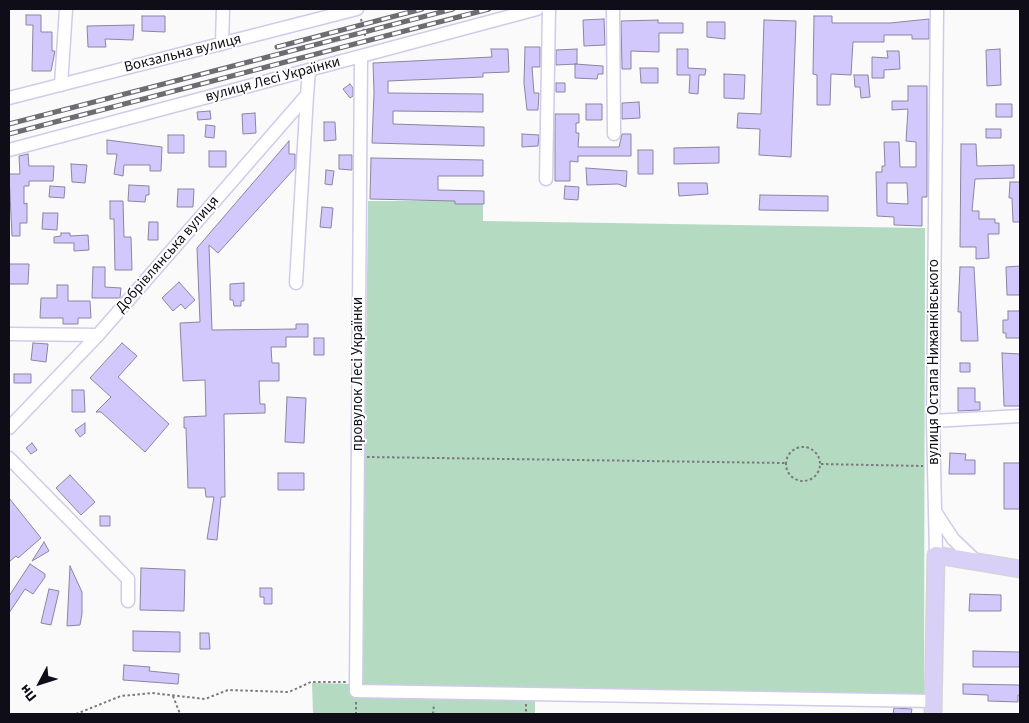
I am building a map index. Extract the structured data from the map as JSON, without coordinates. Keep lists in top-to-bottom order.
{
  "streets": {
    "main road": ["вулиця Остапа Нижанківського"],
    "street": [
      "Вокзальна вулиця",
      "вулиця Лесі Українки",
      "Добрівлянська вулиця",
      "провулок Лесі Українки"
    ]
  },
  "crossings": [
    ["вулиця Лесі Українки", "провулок Лесі Українки"]
  ],
  "north": "bottom left"
}
